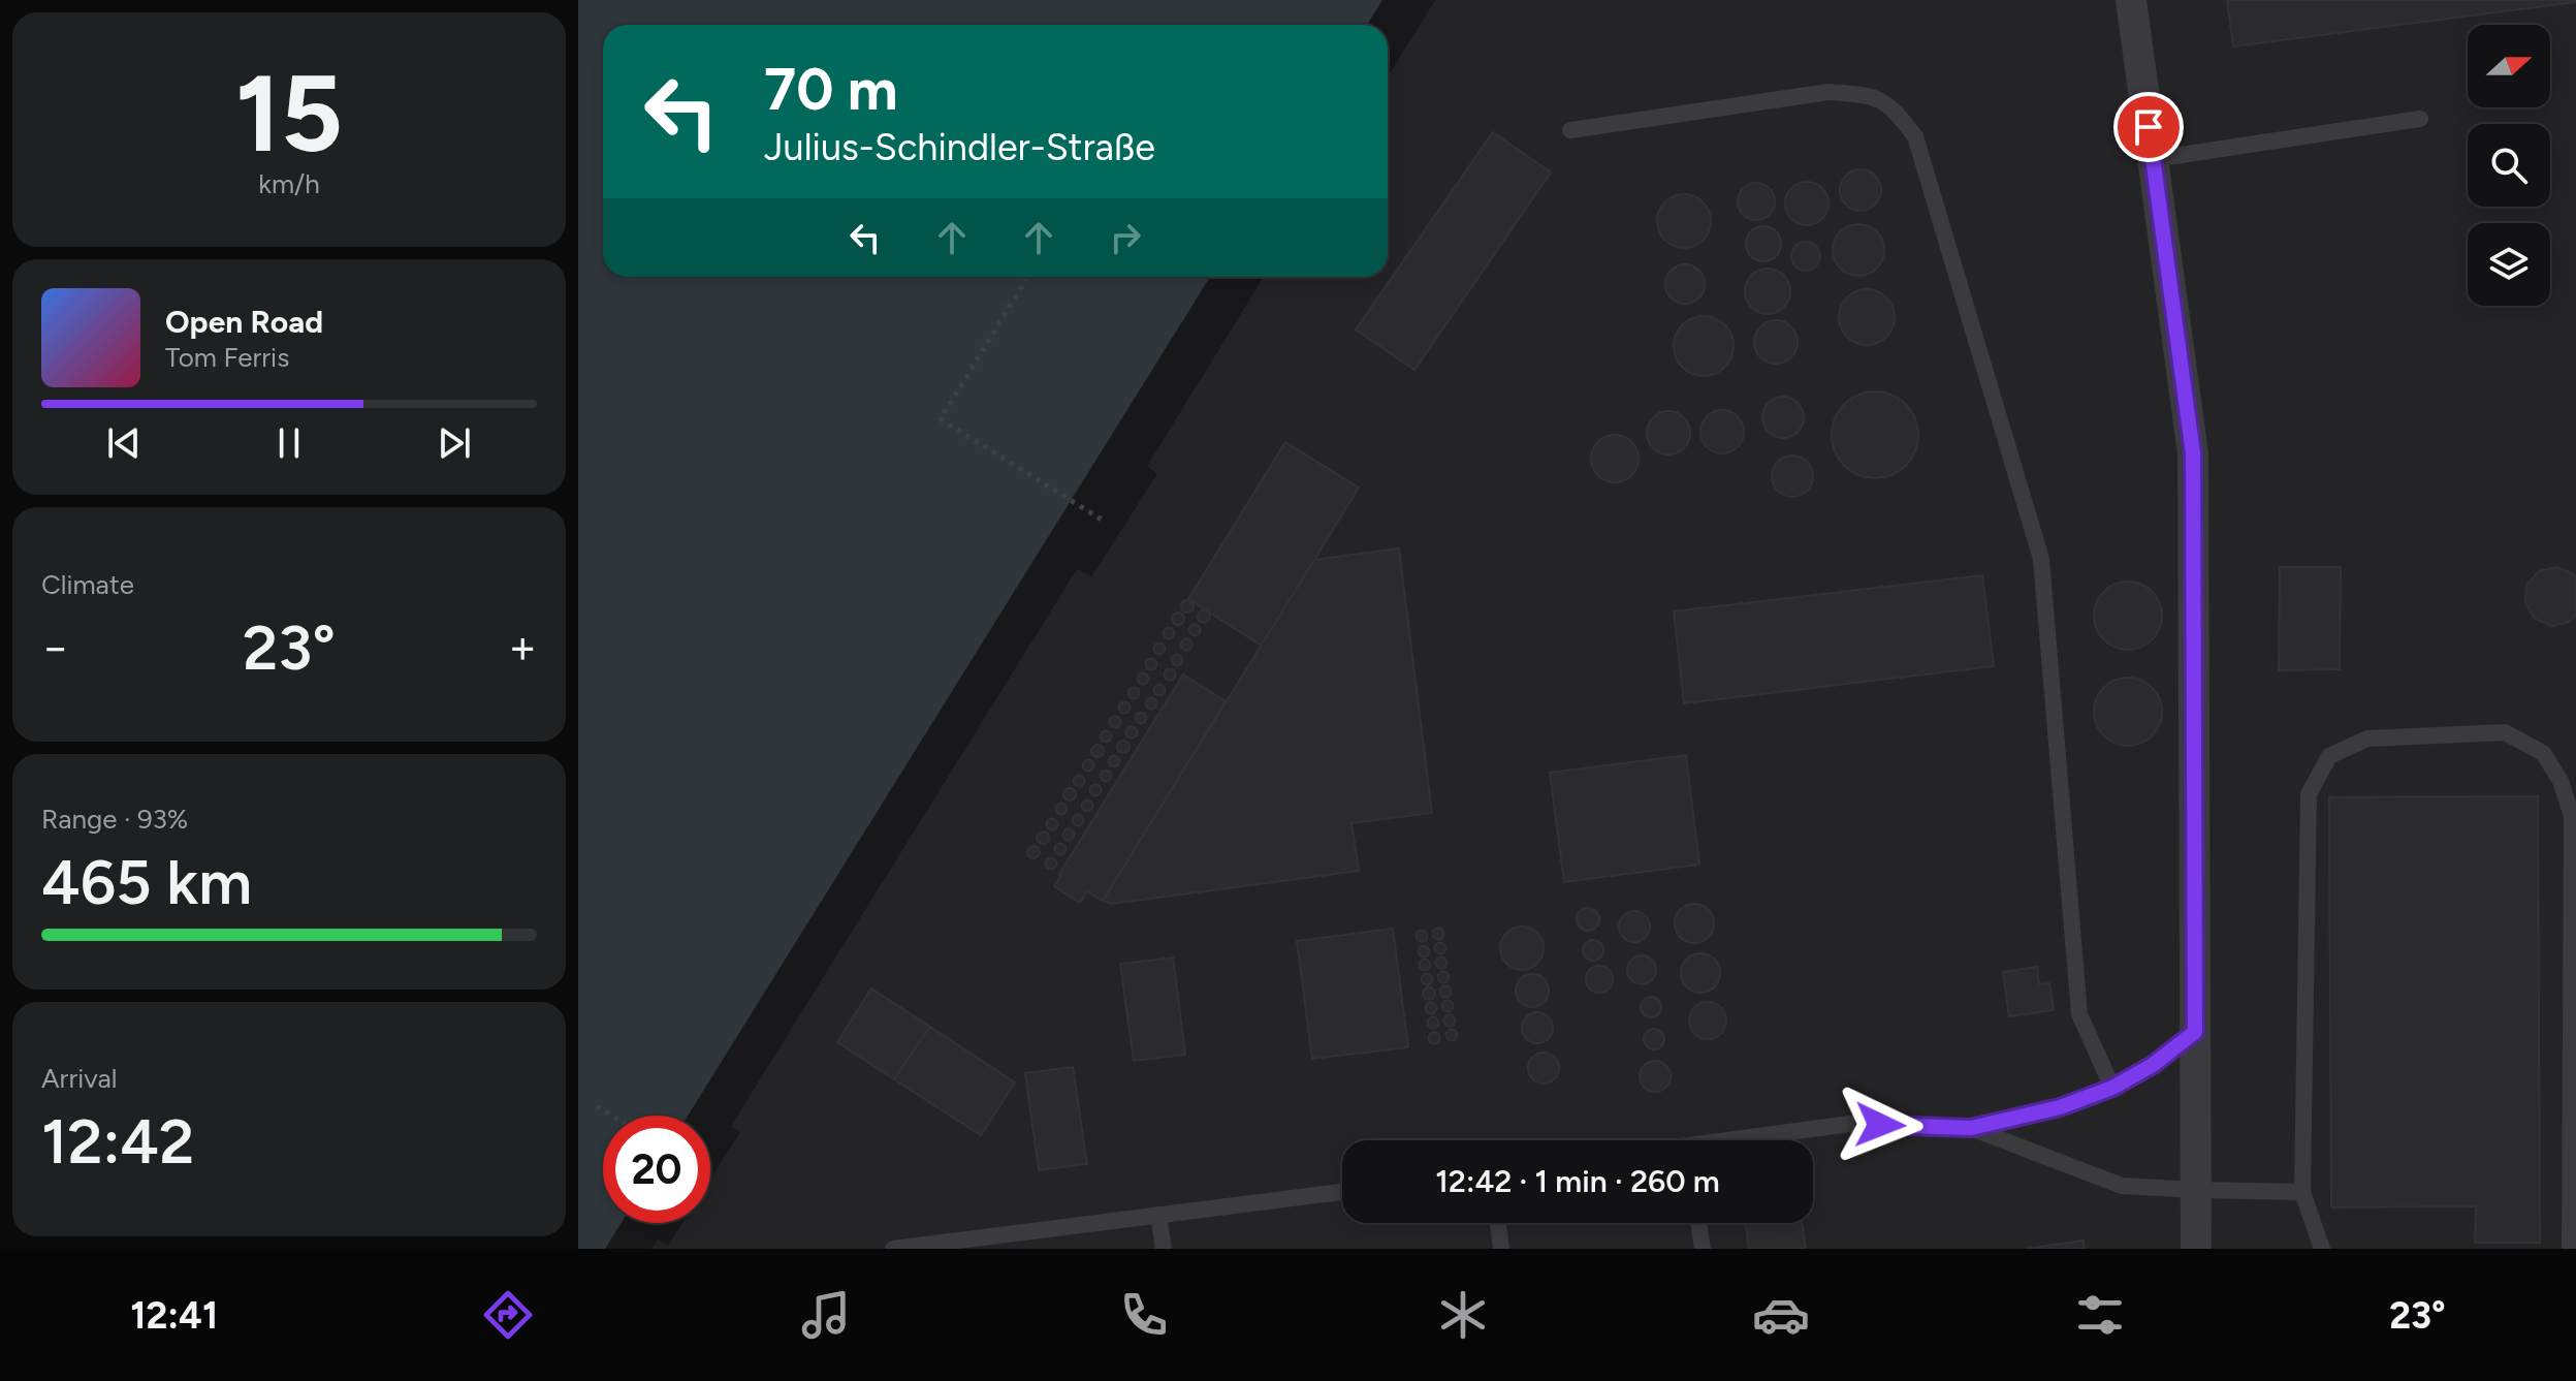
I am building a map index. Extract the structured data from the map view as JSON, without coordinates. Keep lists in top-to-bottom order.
{
  "north": "right",
  "page": {
    "tile": [
      ["15", "km/h"],
      "Climate",
      ["Range · 93%", "465 km"],
      ["Arrival", "12:42"]
    ],
    "turn": ["70 m", "Julius-Schindler-Straße"],
    "song": ["Open Road", "Tom Ferris"],
    "heat": ["−", "23°", "+"],
    "limit": "20",
    "trip": "12:42 · 1 min · 260 m",
    "tabs": ["12:41", "23°"]
  }
}
